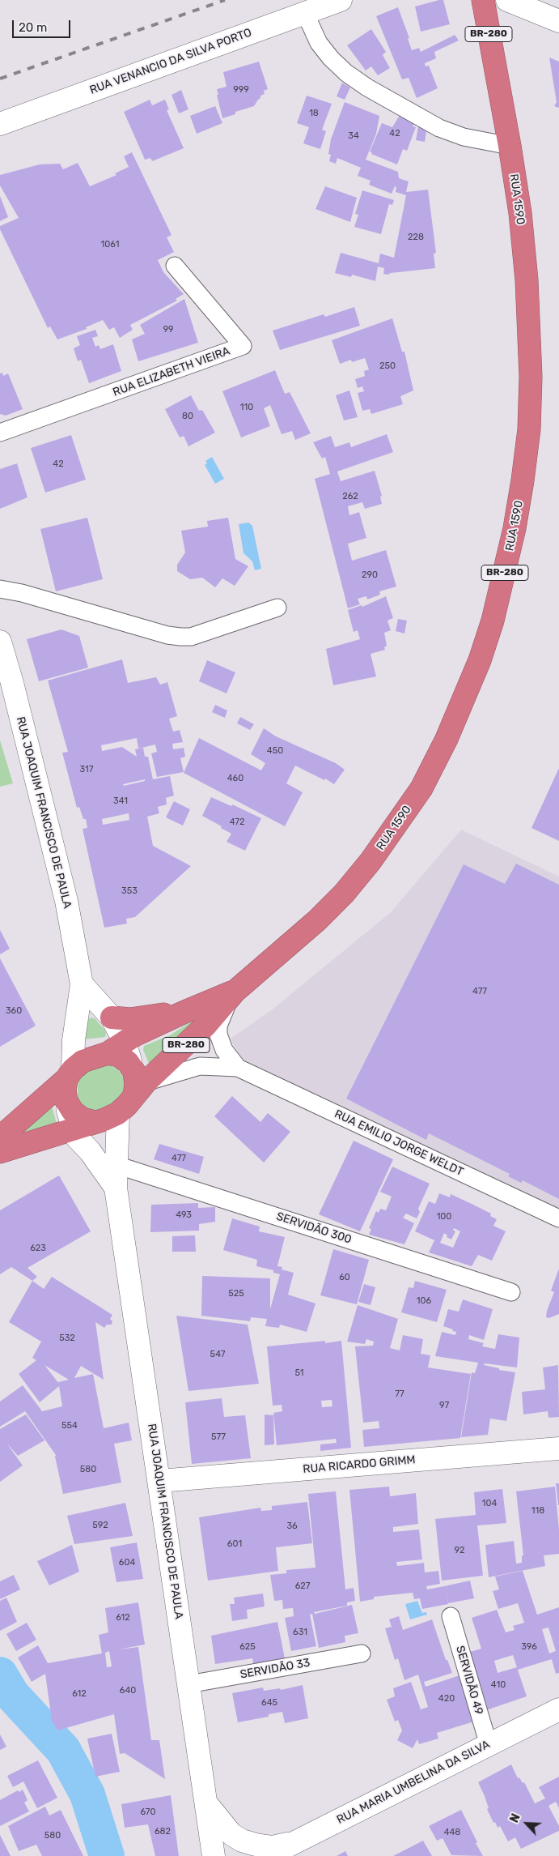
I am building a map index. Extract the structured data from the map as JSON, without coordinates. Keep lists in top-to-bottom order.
{
  "streets": {
    "highway": ["BR-280", "RUA 1590"],
    "main road": [
      "RUA VENANCIO DA SILVA PORTO",
      "RUA JOAQUIM FRANCISCO DE PAULA",
      "RUA RICARDO GRIMM",
      "RUA MARIA UMBELINA DA SILVA"
    ],
    "street": [
      "RUA ELIZABETH VIEIRA",
      "RUA EMILIO JORGE WELDT",
      "SERVIDÃO 300",
      "SERVIDÃO 33",
      "SERVIDÃO 49"
    ]
  },
  "crossings": [
    ["BR-280", "RUA 1590"],
    ["BR-280", "RUA JOAQUIM FRANCISCO DE PAULA"],
    ["BR-280", "RUA EMILIO JORGE WELDT"],
    ["RUA 1590", "RUA EMILIO JORGE WELDT"],
    ["RUA JOAQUIM FRANCISCO DE PAULA", "RUA EMILIO JORGE WELDT"],
    ["RUA JOAQUIM FRANCISCO DE PAULA", "SERVIDÃO 300"],
    ["RUA JOAQUIM FRANCISCO DE PAULA", "RUA RICARDO GRIMM"],
    ["RUA JOAQUIM FRANCISCO DE PAULA", "SERVIDÃO 33"],
    ["SERVIDÃO 49", "RUA MARIA UMBELINA DA SILVA"]
  ],
  "house_numbers": [
    "999",
    "18",
    "42",
    "34",
    "228",
    "1061",
    "99",
    "250",
    "110",
    "80",
    "42",
    "262",
    "290",
    "450",
    "317",
    "460",
    "341",
    "472",
    "353",
    "477",
    "360",
    "477",
    "493",
    "100",
    "623",
    "60",
    "525",
    "106",
    "532",
    "547",
    "51",
    "77",
    "97",
    "554",
    "577",
    "580",
    "104",
    "118",
    "592",
    "36",
    "601",
    "92",
    "604",
    "627",
    "612",
    "631",
    "625",
    "396",
    "410",
    "640",
    "612",
    "420",
    "645",
    "670",
    "682",
    "448",
    "580"
  ],
  "scale_bar": "20 m",
  "north": "top left"
}
